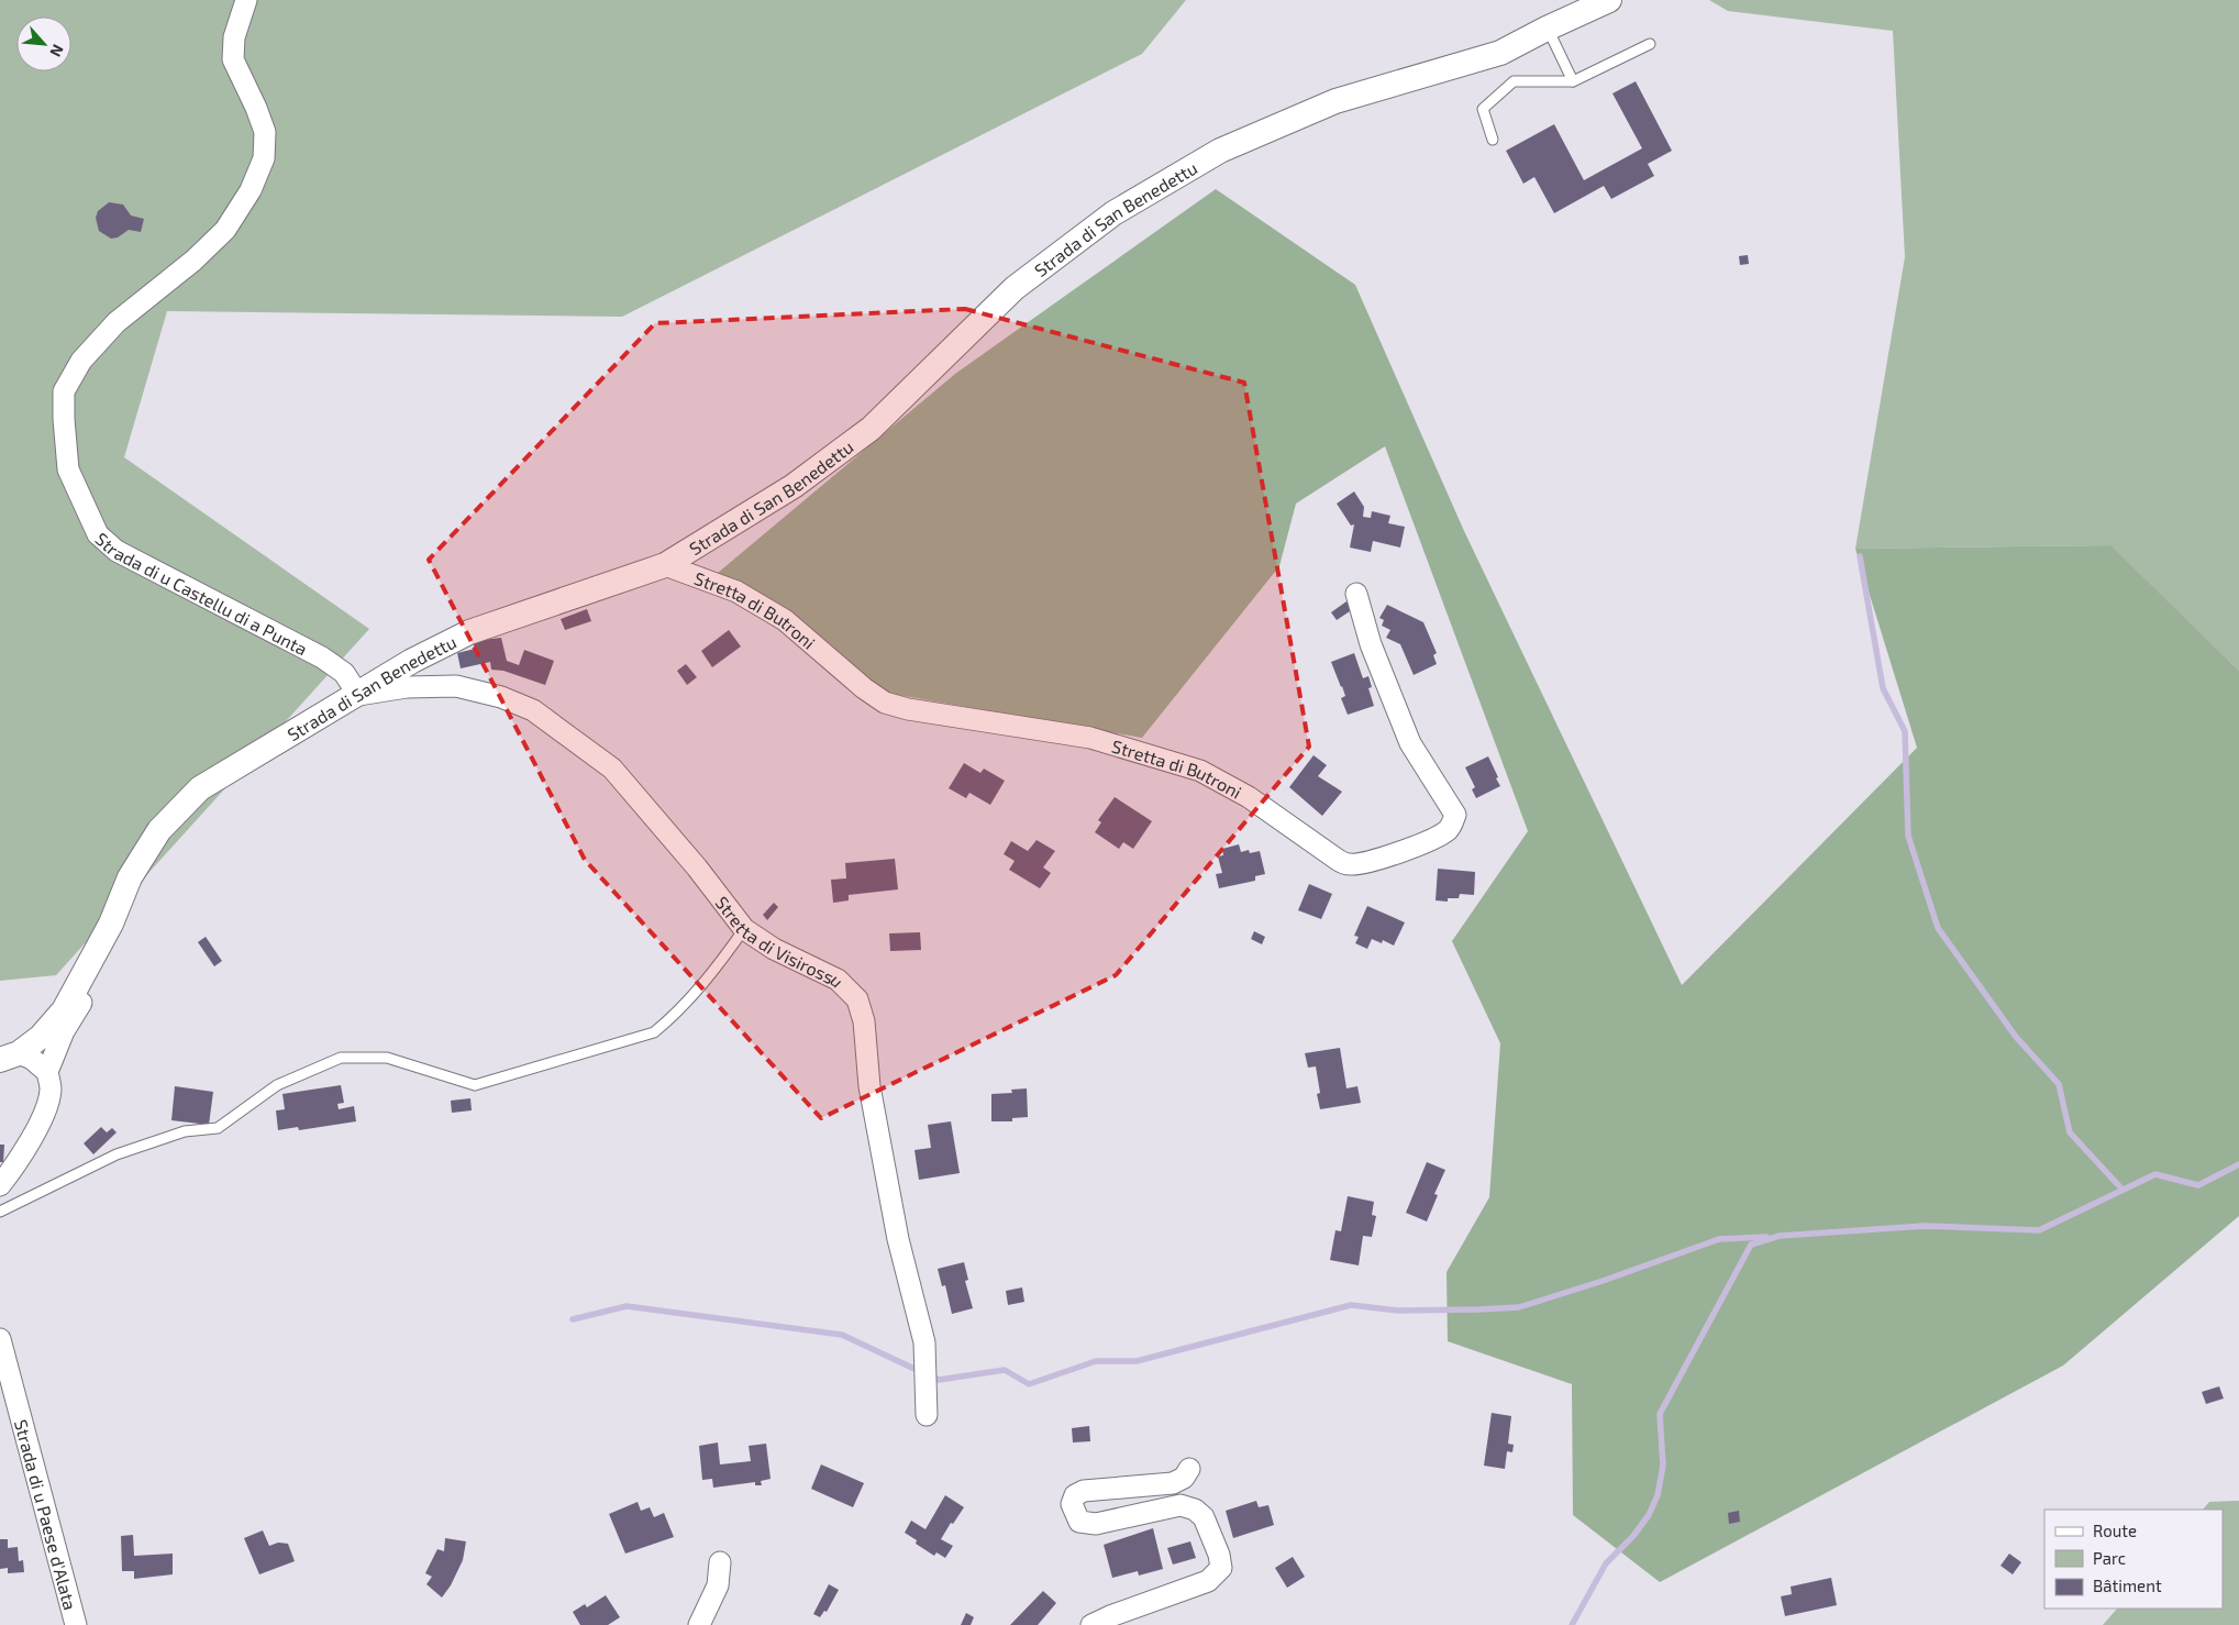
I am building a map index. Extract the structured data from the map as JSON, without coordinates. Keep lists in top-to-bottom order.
{
  "streets": {
    "street": [
      "Strada di San Benedettu",
      "Strada di u Castellu di a Punta",
      "Stretta di Butroni",
      "Stretta di Visirossu",
      "Strada di u Paese d'Alata"
    ]
  },
  "crossings": [
    ["Strada di San Benedettu", "Strada di u Castellu di a Punta"],
    ["Strada di San Benedettu", "Stretta di Butroni"],
    ["Strada di San Benedettu", "Stretta di Visirossu"],
    ["Strada di u Castellu di a Punta", "Stretta di Visirossu"]
  ],
  "legend": ["Route", "Parc", "Bâtiment"],
  "north": "bottom right"
}
